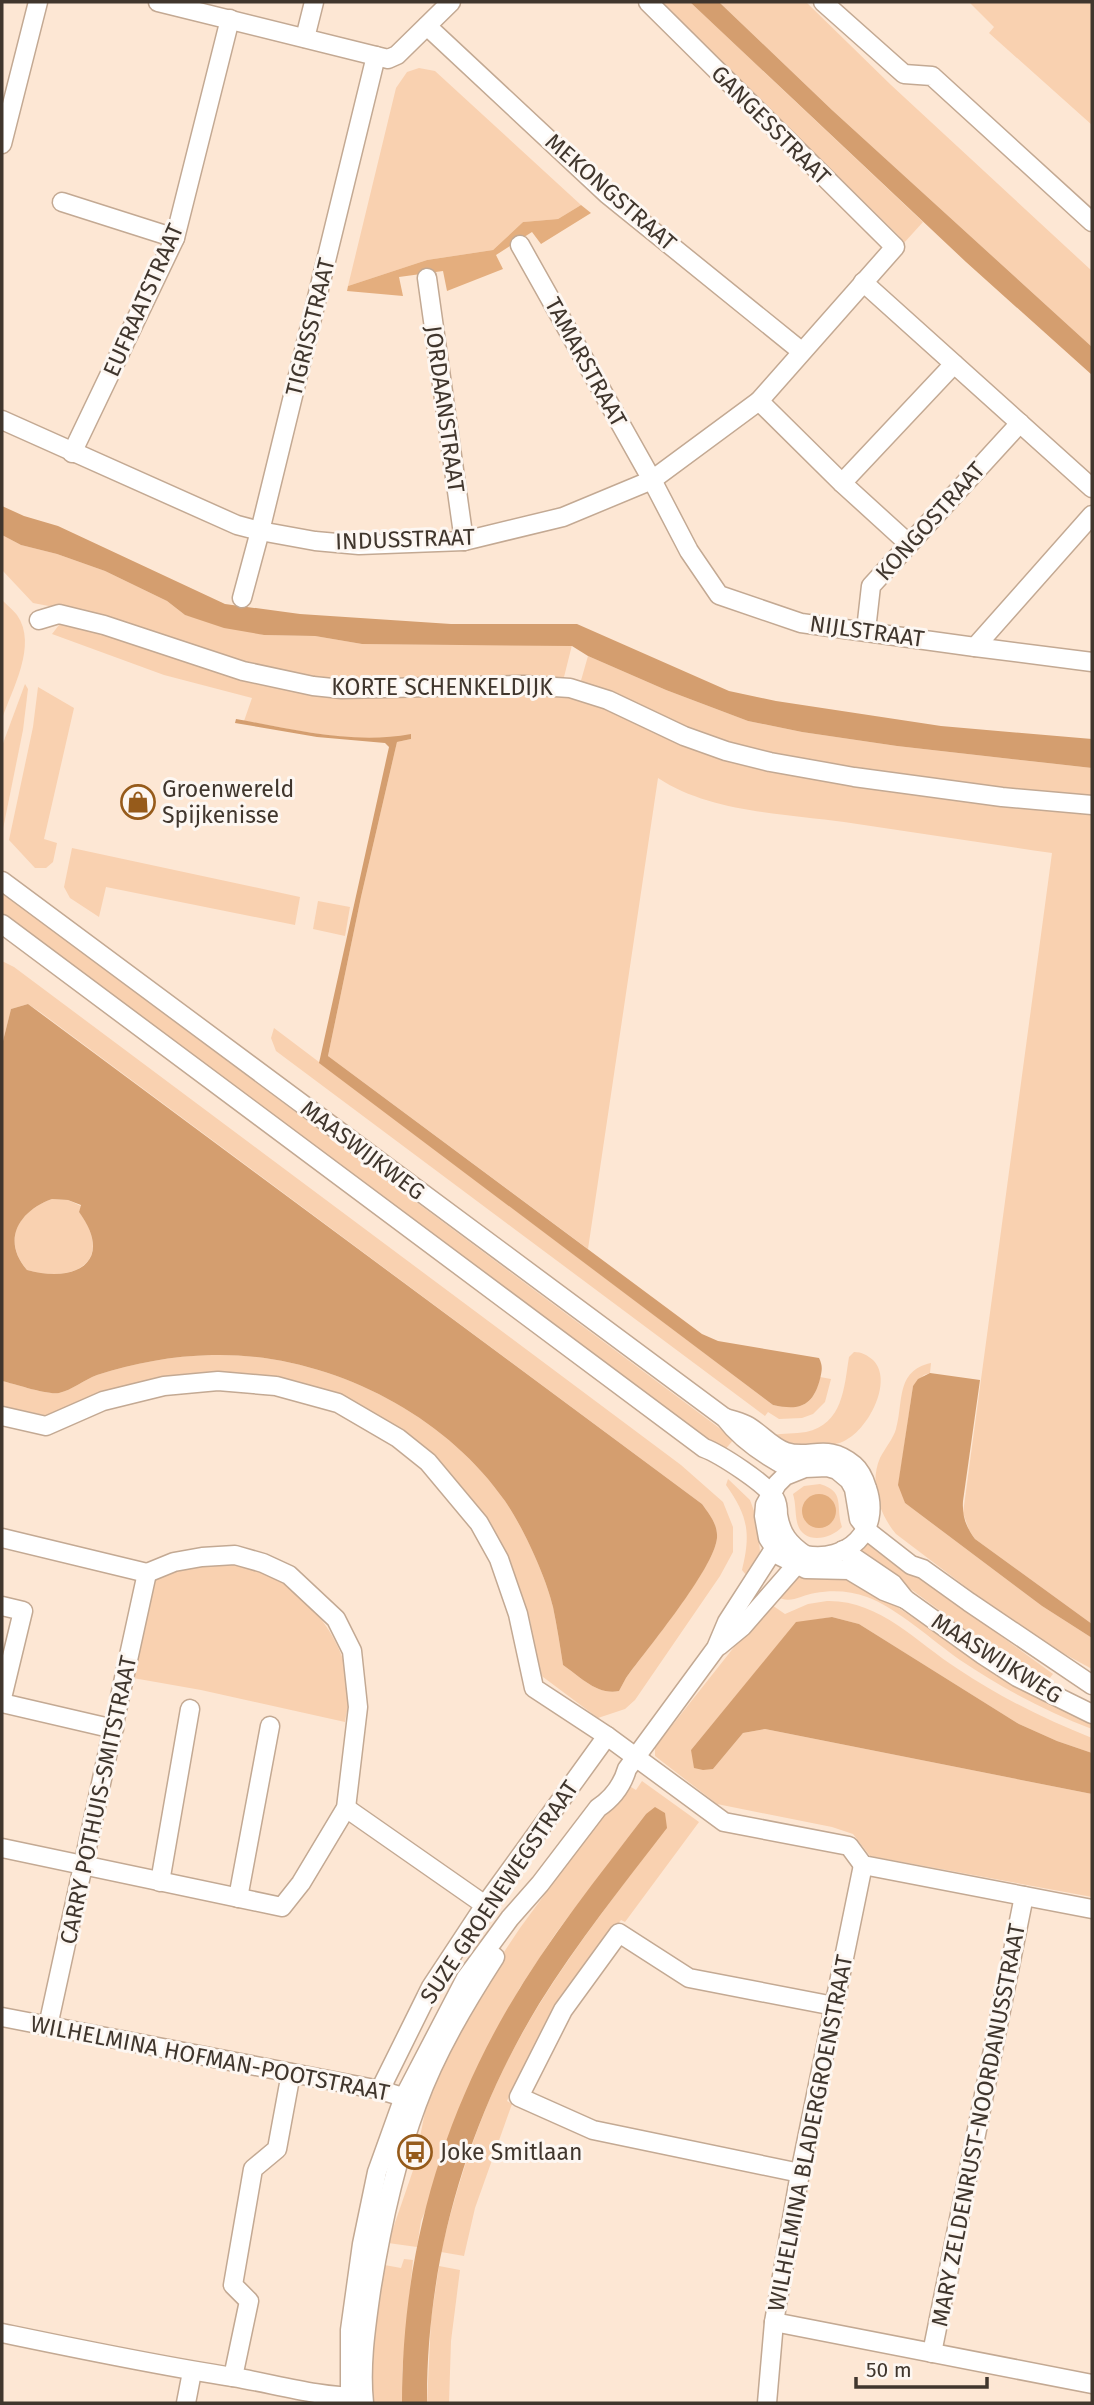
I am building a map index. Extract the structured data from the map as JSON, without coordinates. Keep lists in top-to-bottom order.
{
  "streets": {
    "street": [
      "GANGESSTRAAT",
      "MEKONGSTRAAT",
      "EUFRAATSTRAAT",
      "TIGRISSTRAAT",
      "TAMARSTRAAT",
      "JORDAANSTRAAT",
      "KONGOSTRAAT",
      "INDUSSTRAAT",
      "NIJLSTRAAT",
      "KORTE SCHENKELDIJK",
      "MAASWIJKWEG",
      "CARRY POTHUIS-SMITSTRAAT",
      "SUZE GROENEWEGSTRAAT",
      "WILHELMINA HOFMAN-POOTSTRAAT",
      "MARY ZELDENRUST-NOORDANUSSTRAAT",
      "WILHELMINA BLADERGROENSTRAAT"
    ]
  },
  "crossings": [
    ["GANGESSTRAAT", "INDUSSTRAAT"],
    ["MEKONGSTRAAT", "INDUSSTRAAT"],
    ["EUFRAATSTRAAT", "INDUSSTRAAT"],
    ["TIGRISSTRAAT", "INDUSSTRAAT"],
    ["TAMARSTRAAT", "INDUSSTRAAT"],
    ["TAMARSTRAAT", "NIJLSTRAAT"],
    ["JORDAANSTRAAT", "INDUSSTRAAT"],
    ["KONGOSTRAAT", "NIJLSTRAAT"],
    ["INDUSSTRAAT", "NIJLSTRAAT"],
    ["CARRY POTHUIS-SMITSTRAAT", "WILHELMINA HOFMAN-POOTSTRAAT"],
    ["SUZE GROENEWEGSTRAAT", "WILHELMINA HOFMAN-POOTSTRAAT"]
  ],
  "places": {
    "shop": ["Groenwereld Spijkenisse"],
    "bus stop": ["Joke Smitlaan"]
  },
  "scale_bar": "50 m"
}
